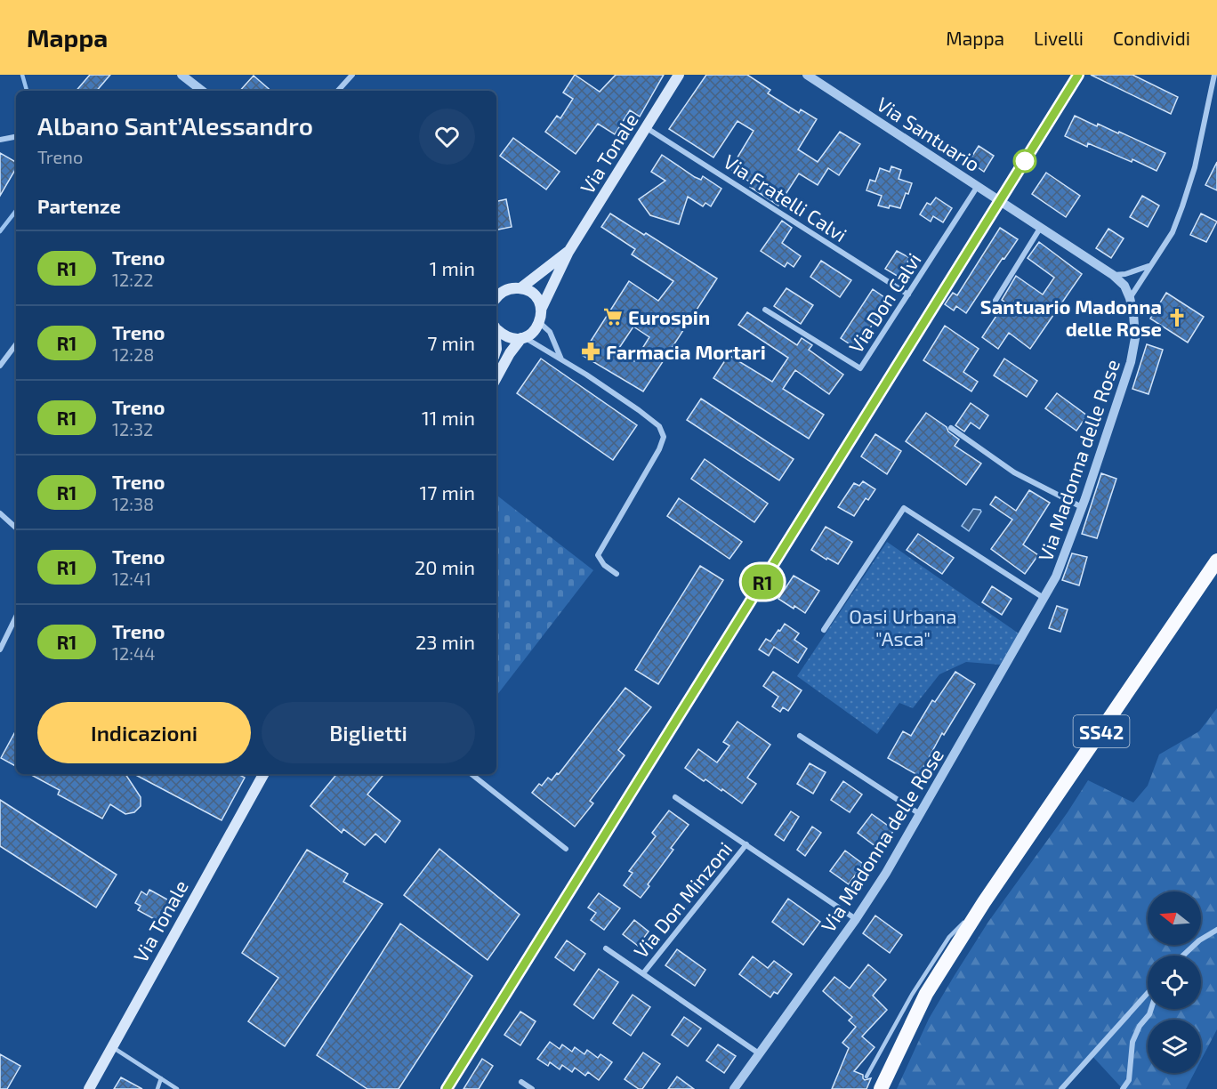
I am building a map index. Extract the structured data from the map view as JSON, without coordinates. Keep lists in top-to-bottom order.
{
  "streets": {
    "highway": ["SS42"],
    "main road": ["Via Tonale"],
    "street": [
      "Via Santuario",
      "Via Fratelli Calvi",
      "Via Don Calvi",
      "Via Madonna delle Rose",
      "Via Don Minzoni"
    ]
  },
  "crossings": [
    ["Via Santuario", "Via Don Calvi"],
    ["Via Santuario", "Via Madonna delle Rose"],
    ["Via Tonale", "Via Fratelli Calvi"],
    ["Via Fratelli Calvi", "Via Don Calvi"],
    ["Via Madonna delle Rose", "Via Don Minzoni"]
  ],
  "parks": ["Oasi Urbana \"Asca\""],
  "places": {
    "supermarket": ["Eurospin"],
    "church": ["Santuario Madonna delle Rose"],
    "pharmacy": ["Farmacia Mortari"]
  },
  "north": "left",
  "page": {
    "header": "Mappa",
    "nav": ["Mappa", "Livelli", "Condividi"],
    "on_map": "R1",
    "heading": [
      ["Albano Sant’Alessandro", "Treno"],
      "Partenze"
    ],
    "list": [
      {
        "mark": "R1",
        "name": "Treno",
        "note": "12:22",
        "value": "1 min"
      },
      {
        "mark": "R1",
        "name": "Treno",
        "note": "12:28",
        "value": "7 min"
      },
      {
        "mark": "R1",
        "name": "Treno",
        "note": "12:32",
        "value": "11 min"
      },
      {
        "mark": "R1",
        "name": "Treno",
        "note": "12:38",
        "value": "17 min"
      },
      {
        "mark": "R1",
        "name": "Treno",
        "note": "12:41",
        "value": "20 min"
      },
      {
        "mark": "R1",
        "name": "Treno",
        "note": "12:44",
        "value": "23 min"
      }
    ],
    "buttons": ["Indicazioni", "Biglietti"]
  }
}
